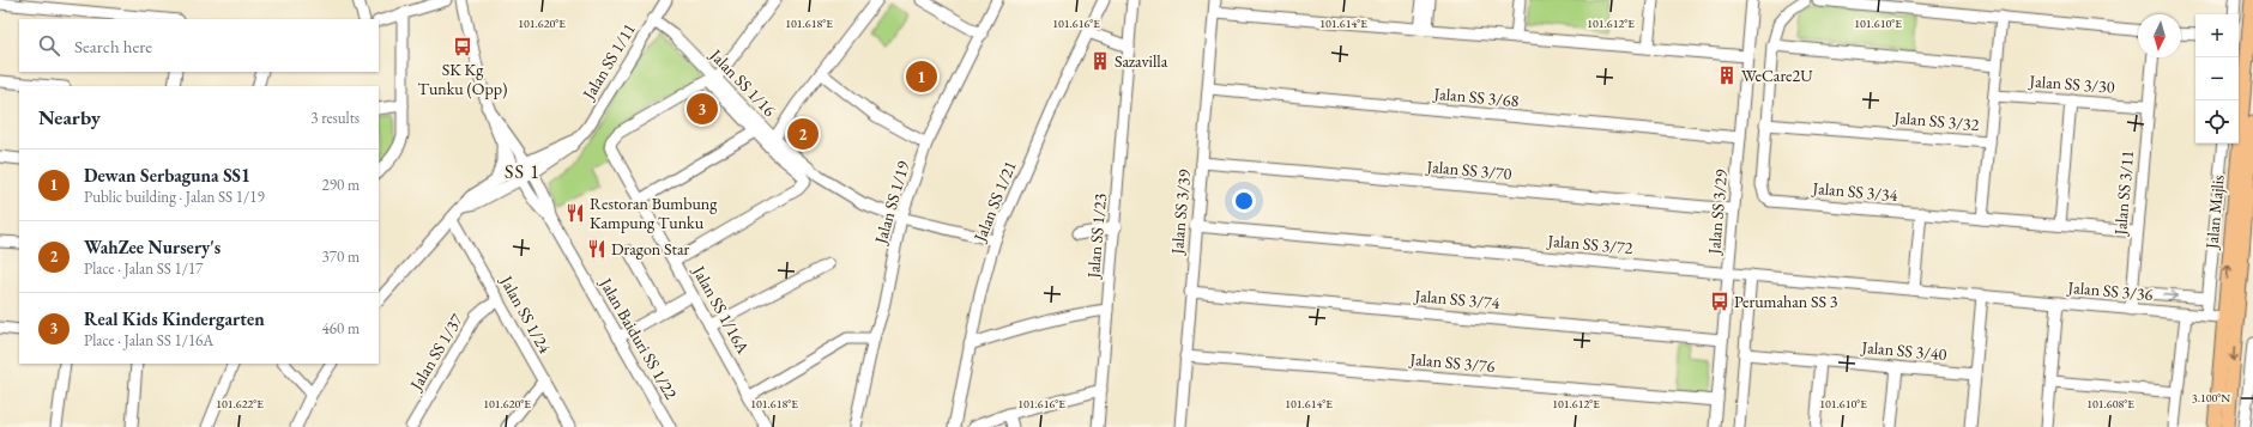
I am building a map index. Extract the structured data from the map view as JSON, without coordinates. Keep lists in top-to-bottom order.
{
  "streets": {
    "main road": ["Jalan Majlis"],
    "street": [
      "Jalan SS 1/11",
      "Jalan SS 1/16",
      "Jalan SS 3/30",
      "Jalan SS 3/68",
      "Jalan SS 3/32",
      "Jalan SS 3/70",
      "Jalan SS 3/34",
      "Jalan SS 3/11",
      "Jalan SS 1/21",
      "Jalan SS 1/19",
      "Jalan SS 3/39",
      "Jalan SS 3/29",
      "Jalan SS 1/23",
      "Jalan SS 3/72",
      "Jalan SS 3/36",
      "Jalan SS 3/74",
      "Jalan SS 1/16A",
      "Jalan SS 1/24",
      "Jalan Baiduri SS 1/22",
      "Jalan SS 3/40",
      "Jalan SS 1/37",
      "Jalan SS 3/76"
    ]
  },
  "crossings": [
    ["Jalan SS 1/11", "Jalan SS 1/16"],
    ["Jalan SS 1/16", "Jalan SS 1/21"],
    ["Jalan SS 1/16", "Jalan SS 1/19"],
    ["Jalan SS 1/16", "Jalan SS 1/16A"],
    ["Jalan SS 3/30", "Jalan SS 3/11"],
    ["Jalan SS 3/68", "Jalan SS 3/39"],
    ["Jalan SS 3/68", "Jalan SS 3/29"],
    ["Jalan SS 3/32", "Jalan SS 3/34"],
    ["Jalan SS 3/70", "Jalan SS 3/39"],
    ["Jalan SS 3/70", "Jalan SS 3/29"],
    ["Jalan SS 3/34", "Jalan SS 3/11"],
    ["Jalan SS 3/11", "Jalan SS 3/36"],
    ["Jalan SS 3/39", "Jalan SS 3/72"],
    ["Jalan SS 3/39", "Jalan SS 3/74"],
    ["Jalan SS 3/39", "Jalan SS 3/76"],
    ["Jalan SS 3/29", "Jalan SS 3/72"],
    ["Jalan SS 3/29", "Jalan SS 3/74"],
    ["Jalan SS 3/29", "Jalan SS 3/76"],
    ["Jalan Majlis", "Jalan SS 3/36"],
    ["Jalan SS 3/72", "Jalan SS 3/36"],
    ["Jalan SS 1/24", "Jalan SS 1/37"]
  ],
  "districts": ["SS 1"],
  "places": {
    "bus stop": ["SK Kg Tunku (Opp)", "Perumahan SS 3"],
    "building": ["Sazavilla", "WeCare2U"],
    "restaurant": ["Restoran Bumbung Kampung Tunku", "Dragon Star"]
  },
  "north": "bottom",
  "page": {
    "map_buttons": ["+", "−"],
    "search": "Search here",
    "pins": ["1", "3", "2"],
    "heading": ["Nearby", "3 results"],
    "list": [
      {
        "mark": "1",
        "name": "Dewan Serbaguna SS1",
        "note": "Public building · Jalan SS 1/19",
        "value": "290 m"
      },
      {
        "mark": "2",
        "name": "WahZee Nursery's",
        "note": "Place · Jalan SS 1/17",
        "value": "370 m"
      },
      {
        "mark": "3",
        "name": "Real Kids Kindergarten",
        "note": "Place · Jalan SS 1/16A",
        "value": "460 m"
      }
    ]
  },
  "coordinates": [
    "101.620°E",
    "101.618°E",
    "101.616°E",
    "101.614°E",
    "101.612°E",
    "101.610°E",
    "3.100°N",
    "101.622°E",
    "101.608°E"
  ]
}
